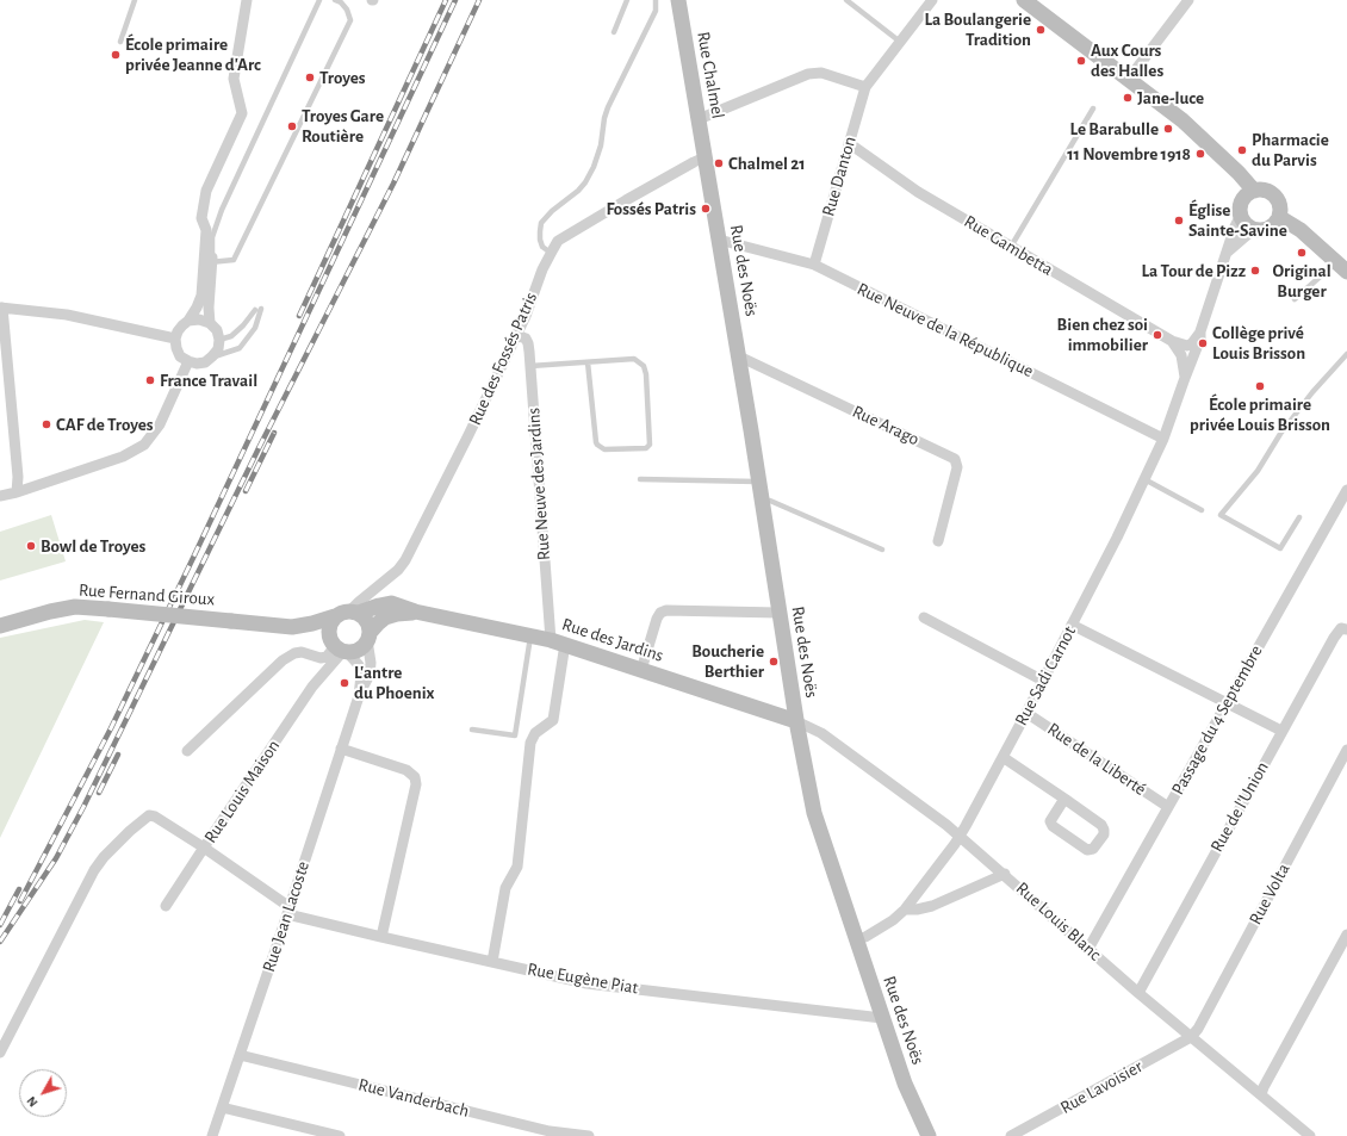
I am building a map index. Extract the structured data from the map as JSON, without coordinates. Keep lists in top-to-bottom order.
{
  "streets": {
    "street": [
      "Rue Chalmel",
      "Rue Danton",
      "Rue Gambetta",
      "Rue des Noës",
      "Rue Neuve de la République",
      "Rue des Fossés Patris",
      "Rue Arago",
      "Rue Neuve des Jardins",
      "Rue Fernand Giroux",
      "Rue des Jardins",
      "Rue Sadi Carnot",
      "Passage du 4 Septembre",
      "Rue de la Liberté",
      "Rue Louis Maison",
      "Rue de l'Union",
      "Rue Volta",
      "Rue Jean Lacoste",
      "Rue Louis Blanc",
      "Rue Eugène Piat",
      "Rue Lavoisier",
      "Rue Vanderbach"
    ]
  },
  "crossings": [
    ["Rue Chalmel", "Rue des Noës"],
    ["Rue Chalmel", "Rue des Fossés Patris"],
    ["Rue Danton", "Rue Gambetta"],
    ["Rue Danton", "Rue Neuve de la République"],
    ["Rue Gambetta", "Rue Sadi Carnot"],
    ["Rue des Noës", "Rue Neuve de la République"],
    ["Rue des Noës", "Rue des Fossés Patris"],
    ["Rue des Noës", "Rue Arago"],
    ["Rue des Noës", "Rue des Jardins"],
    ["Rue des Noës", "Rue Sadi Carnot"],
    ["Rue des Noës", "Rue Louis Blanc"],
    ["Rue des Noës", "Rue Eugène Piat"],
    ["Rue Neuve de la République", "Rue Sadi Carnot"],
    ["Rue des Fossés Patris", "Rue Neuve des Jardins"],
    ["Rue des Fossés Patris", "Rue Fernand Giroux"],
    ["Rue des Fossés Patris", "Rue des Jardins"],
    ["Rue des Fossés Patris", "Rue Louis Maison"],
    ["Rue des Fossés Patris", "Rue Jean Lacoste"],
    ["Rue Neuve des Jardins", "Rue des Jardins"],
    ["Rue Neuve des Jardins", "Rue Eugène Piat"],
    ["Rue Fernand Giroux", "Rue des Jardins"],
    ["Rue Fernand Giroux", "Rue Louis Maison"],
    ["Rue Fernand Giroux", "Rue Jean Lacoste"],
    ["Rue des Jardins", "Rue Louis Maison"],
    ["Rue des Jardins", "Rue Jean Lacoste"],
    ["Rue des Jardins", "Rue Louis Blanc"],
    ["Rue Sadi Carnot", "Rue de la Liberté"],
    ["Rue Sadi Carnot", "Rue Louis Blanc"],
    ["Passage du 4 Septembre", "Rue de la Liberté"],
    ["Passage du 4 Septembre", "Rue Louis Blanc"],
    ["Rue Louis Maison", "Rue Jean Lacoste"],
    ["Rue Louis Maison", "Rue Eugène Piat"],
    ["Rue de l'Union", "Rue Louis Blanc"],
    ["Rue Volta", "Rue Louis Blanc"],
    ["Rue Volta", "Rue Lavoisier"],
    ["Rue Jean Lacoste", "Rue Eugène Piat"],
    ["Rue Jean Lacoste", "Rue Vanderbach"],
    ["Rue Louis Blanc", "Rue Lavoisier"]
  ],
  "places": [
    "La Boulangerie Tradition",
    "École primaire privée Jeanne d'Arc",
    "Aux Cours des Halles",
    "Troyes",
    "Jane-luce",
    "Troyes Gare Routière",
    "Le Barabulle",
    "Pharmacie du Parvis",
    "11 Novembre 1918",
    "Chalmel 21",
    "Fossés Patris",
    "Église Sainte-Savine",
    "Original Burger",
    "La Tour de Pizz",
    "Bien chez soi immobilier",
    "Collège privé Louis Brisson",
    "France Travail",
    "École primaire privée Louis Brisson",
    "CAF de Troyes",
    "Bowl de Troyes",
    "Boucherie Berthier",
    "L'antre du Phoenix"
  ],
  "north": "bottom left"
}
